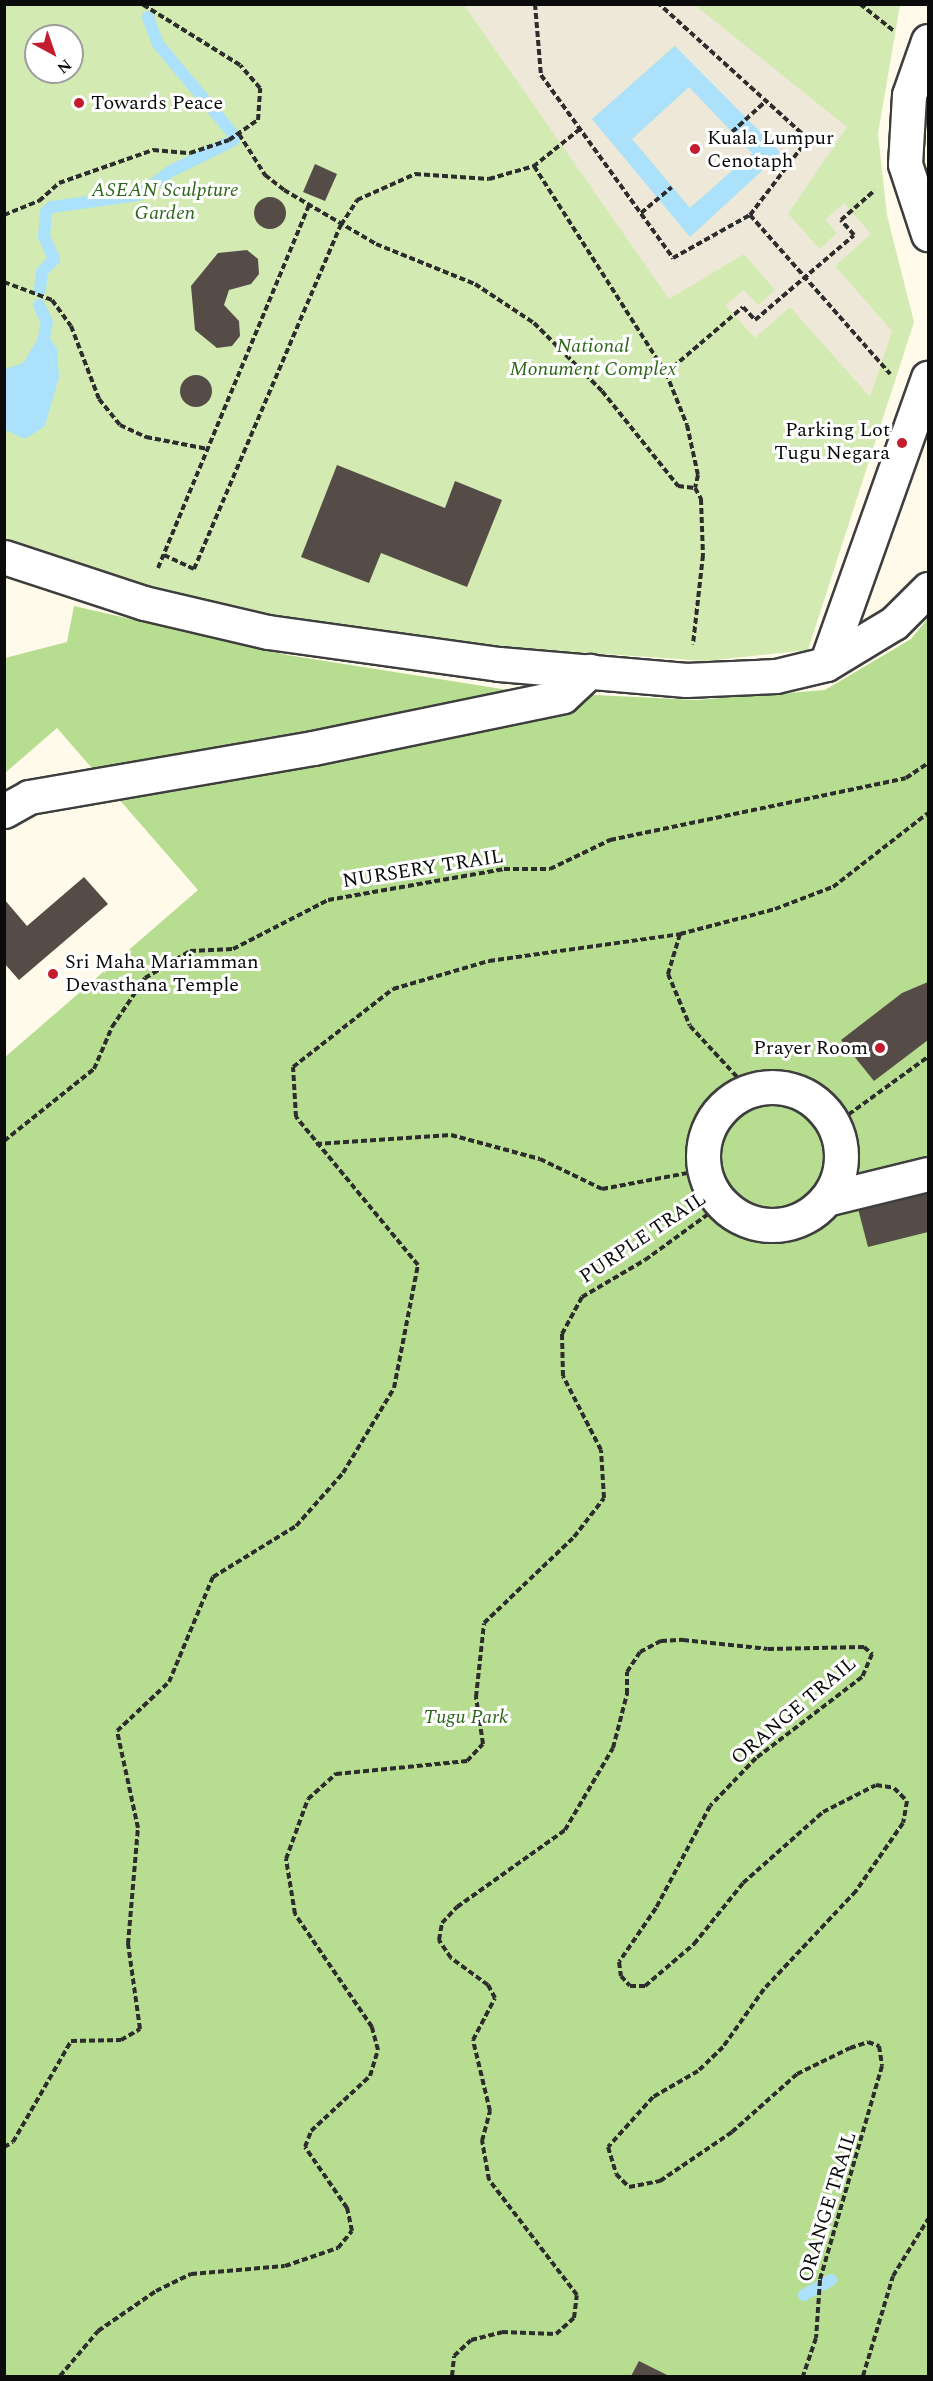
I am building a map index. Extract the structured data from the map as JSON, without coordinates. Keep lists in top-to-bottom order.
{
  "streets": {
    "path": ["NURSERY TRAIL", "PURPLE TRAIL", "ORANGE TRAIL"]
  },
  "parks": ["ASEAN Sculpture Garden", "National Monument Complex", "Tugu Park"],
  "places": [
    "Towards Peace",
    "Kuala Lumpur Cenotaph",
    "Parking Lot Tugu Negara",
    "Sri Maha Mariamman Devasthana Temple",
    "Prayer Room"
  ],
  "north": "bottom right"
}
